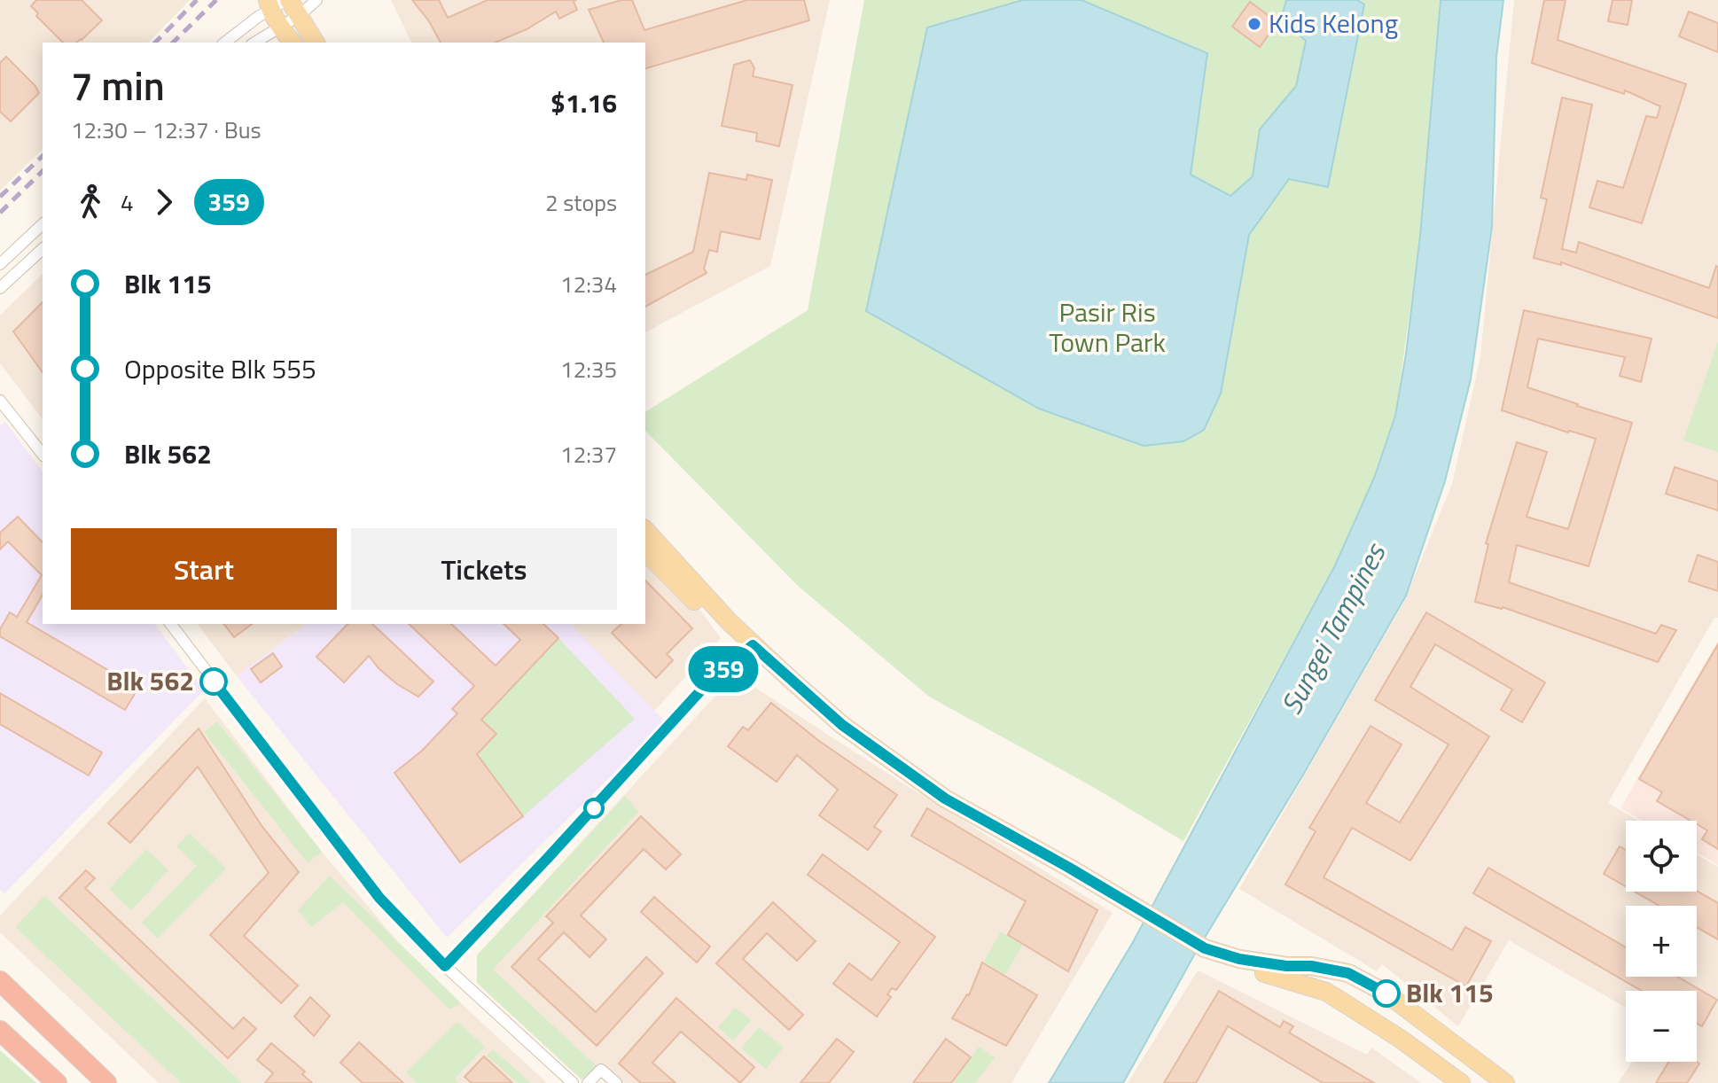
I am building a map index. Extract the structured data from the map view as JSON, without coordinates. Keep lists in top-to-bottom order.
{
  "water": ["Sungei Tampines"],
  "parks": ["Pasir Ris Town Park"],
  "places": ["Kids Kelong", "Blk 562", "Blk 115"],
  "lines": ["bus line 359"],
  "page": {
    "on_map": "359",
    "heading": ["7 min", "12:30 – 12:37 · Bus", "$1.16"],
    "legs": ["4", "359", "2 stops"],
    "list": [
      {
        "name": "Blk 115",
        "value": "12:34"
      },
      {
        "name": "Opposite Blk 555",
        "value": "12:35"
      },
      {
        "name": "Blk 562",
        "value": "12:37"
      }
    ],
    "buttons": ["Start", "Tickets"],
    "map_buttons": ["+", "−"]
  }
}
